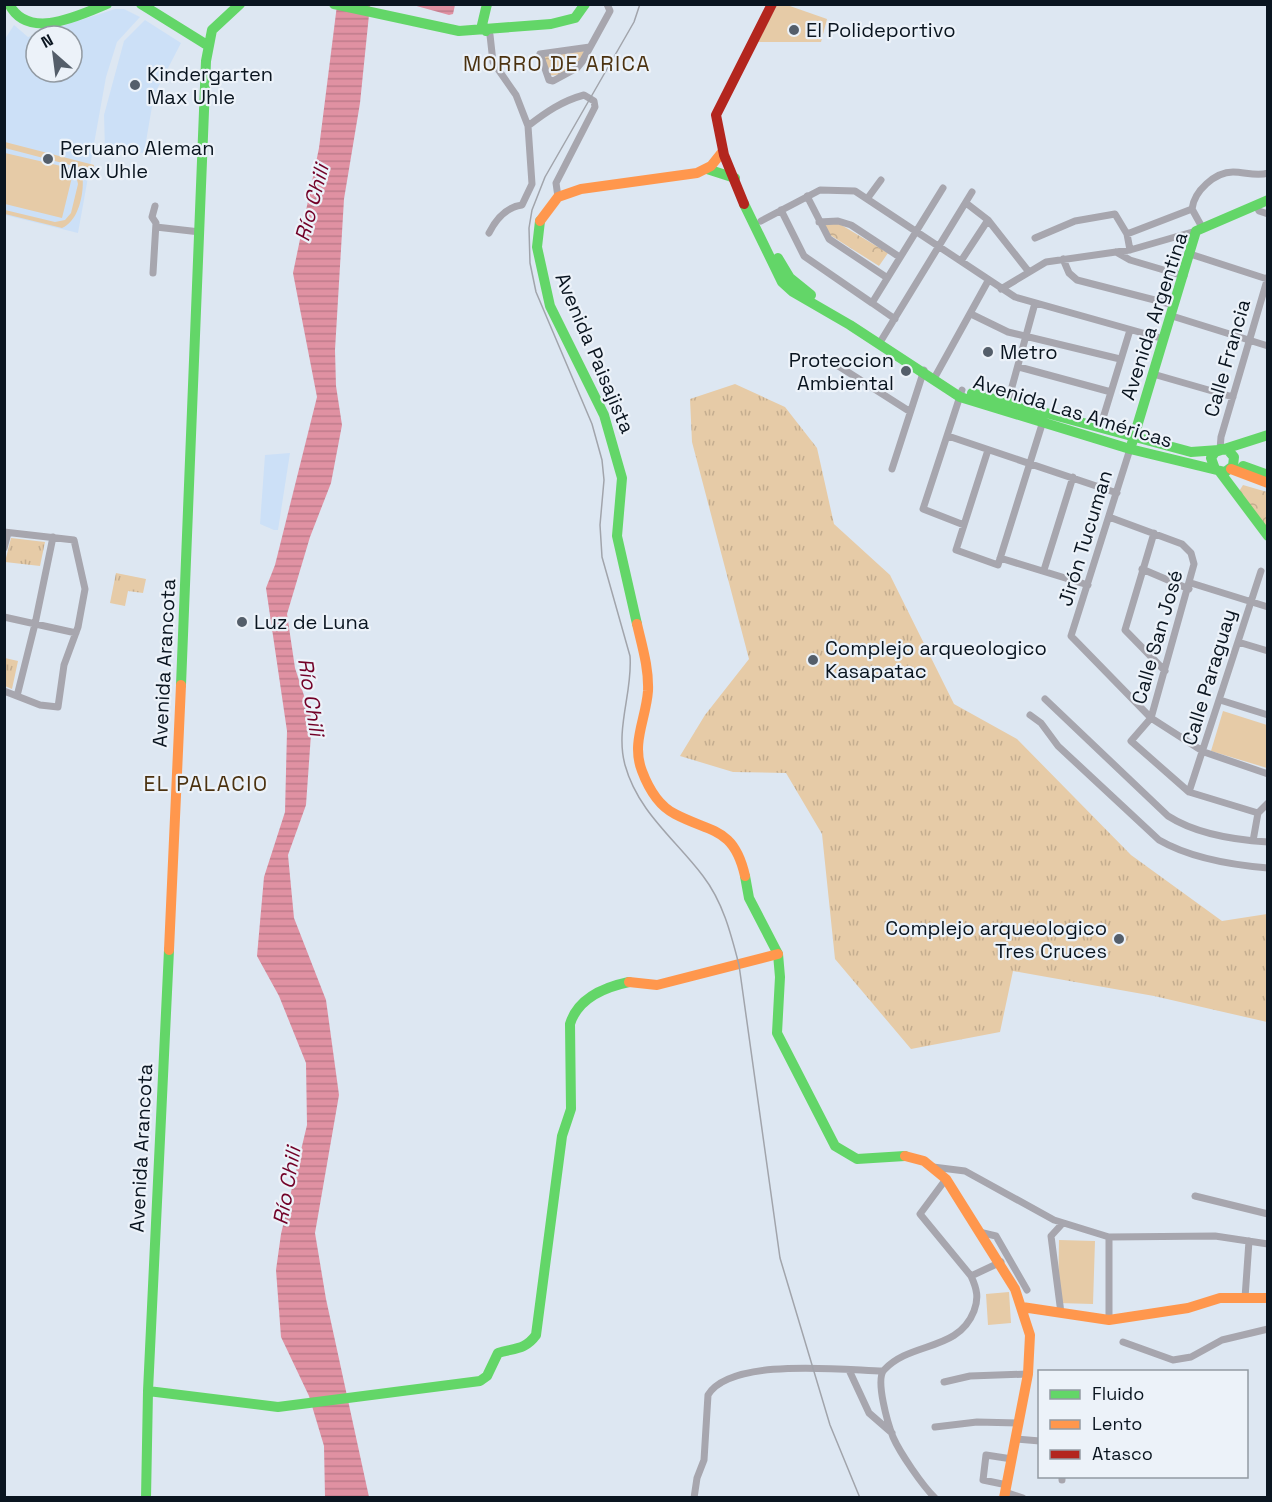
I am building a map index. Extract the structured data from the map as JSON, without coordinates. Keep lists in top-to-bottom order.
{
  "streets": {
    "main road": [
      "Avenida Argentina",
      "Avenida Paisajista",
      "Avenida Las Américas",
      "Avenida Arancota"
    ],
    "street": [
      "Calle Francia",
      "Jirón Tucuman",
      "Calle San José",
      "Calle Paraguay"
    ]
  },
  "crossings": [
    ["Avenida Argentina", "Avenida Las Américas"],
    ["Avenida Argentina", "Jirón Tucuman"],
    ["Calle Francia", "Avenida Las Américas"],
    ["Avenida Las Américas", "Jirón Tucuman"],
    ["Jirón Tucuman", "Calle San José"],
    ["Calle San José", "Calle Paraguay"]
  ],
  "districts": ["MORRO DE ARICA", "EL PALACIO"],
  "water": ["Río Chili"],
  "places": [
    "El Polideportivo",
    "Kindergarten Max Uhle",
    "Peruano Aleman Max Uhle",
    "Metro",
    "Proteccion Ambiental",
    "Luz de Luna",
    "Complejo arqueologico Kasapatac",
    "Complejo arqueologico Tres Cruces"
  ],
  "legend": ["Fluido", "Lento", "Atasco"],
  "north": "top left"
}
